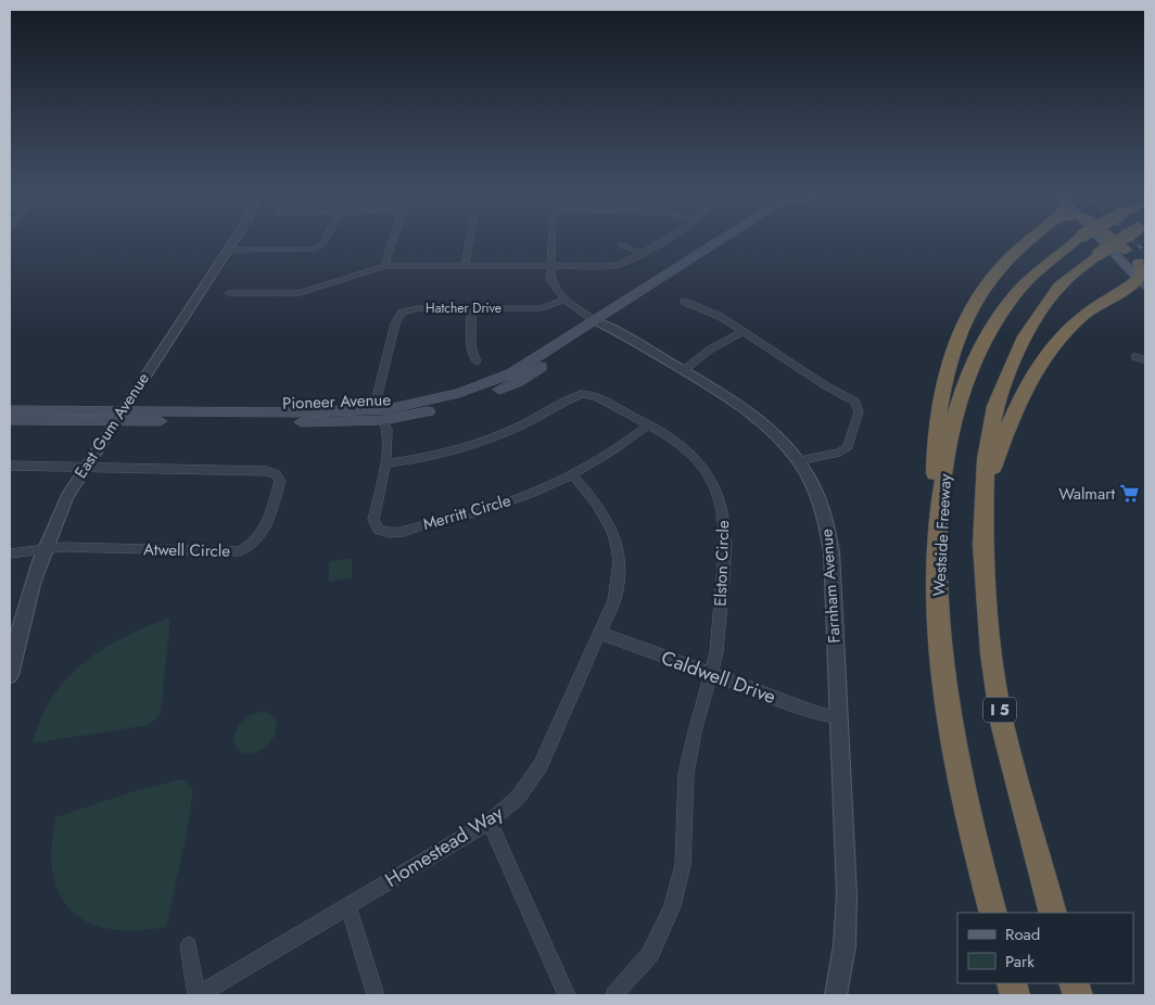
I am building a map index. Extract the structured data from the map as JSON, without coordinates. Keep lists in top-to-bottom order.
{
  "streets": {
    "highway": ["Westside Freeway", "I 5"],
    "main road": ["Pioneer Avenue"],
    "street": [
      "Hatcher Drive",
      "East Gum Avenue",
      "Merritt Circle",
      "Atwell Circle",
      "Elston Circle",
      "Farnham Avenue",
      "Caldwell Drive",
      "Homestead Way"
    ]
  },
  "crossings": [
    ["Hatcher Drive", "Pioneer Avenue"],
    ["Hatcher Drive", "Farnham Avenue"],
    ["Pioneer Avenue", "East Gum Avenue"],
    ["Pioneer Avenue", "Merritt Circle"],
    ["Pioneer Avenue", "Farnham Avenue"],
    ["East Gum Avenue", "Atwell Circle"],
    ["Merritt Circle", "Elston Circle"],
    ["Merritt Circle", "Homestead Way"],
    ["Elston Circle", "Caldwell Drive"],
    ["Farnham Avenue", "Caldwell Drive"],
    ["Caldwell Drive", "Homestead Way"]
  ],
  "places": {
    "supermarket": ["Walmart"]
  },
  "legend": ["Road", "Park"]
}
